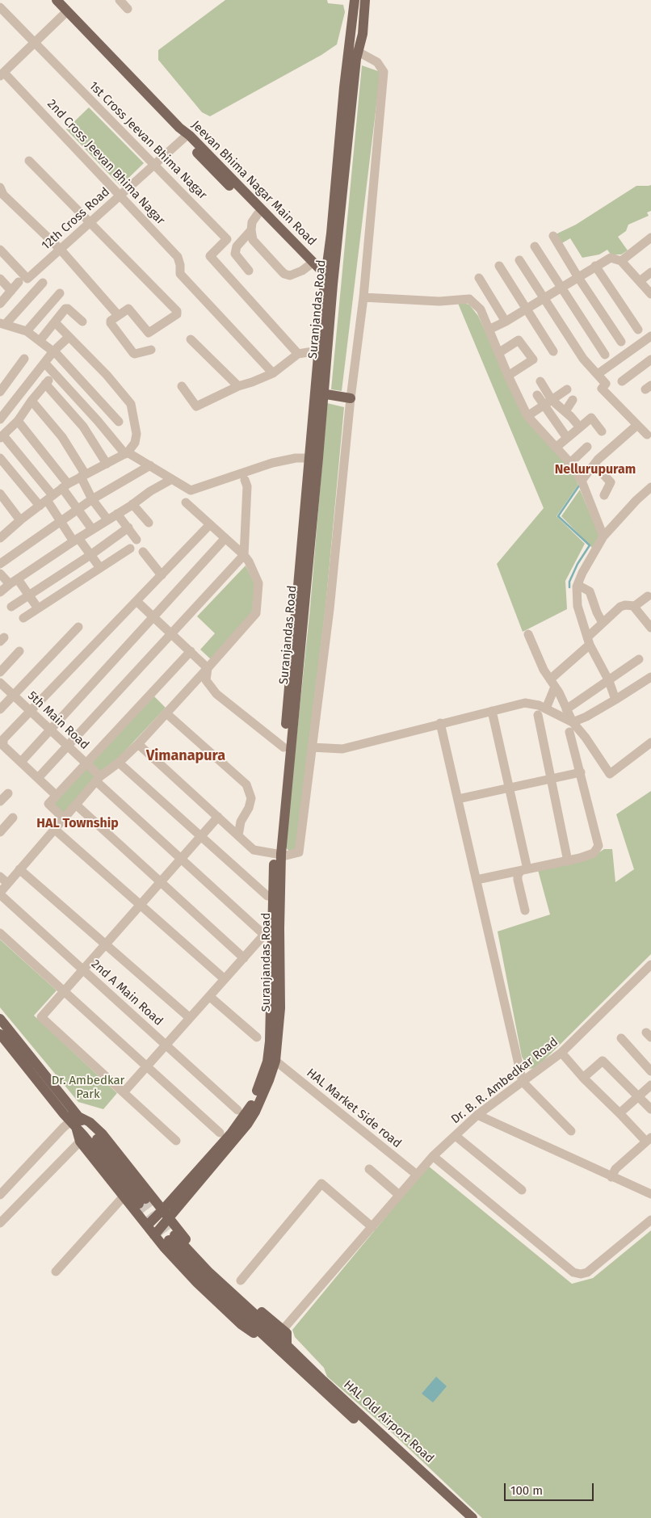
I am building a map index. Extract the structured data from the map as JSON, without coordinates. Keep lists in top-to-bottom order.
{
  "streets": {
    "main road": ["Jeevan Bhima Nagar Main Road", "Suranjandas Road", "HAL Old Airport Road"],
    "street": [
      "1st Cross Jeevan Bhima Nagar",
      "2nd Cross Jeevan Bhima Nagar",
      "12th Cross Road",
      "5th Main Road",
      "2nd A Main Road",
      "Dr. B. R. Ambedkar Road",
      "HAL Market Side road"
    ]
  },
  "crossings": [
    ["1st Cross Jeevan Bhima Nagar", "12th Cross Road"],
    ["2nd Cross Jeevan Bhima Nagar", "12th Cross Road"],
    ["Jeevan Bhima Nagar Main Road", "12th Cross Road"],
    ["Jeevan Bhima Nagar Main Road", "Suranjandas Road"],
    ["Suranjandas Road", "HAL Market Side road"],
    ["Dr. B. R. Ambedkar Road", "HAL Market Side road"]
  ],
  "districts": ["Nellurupuram", "Vimanapura", "HAL Township"],
  "parks": ["Dr. Ambedkar Park"],
  "scale_bar": "100 m"
}
